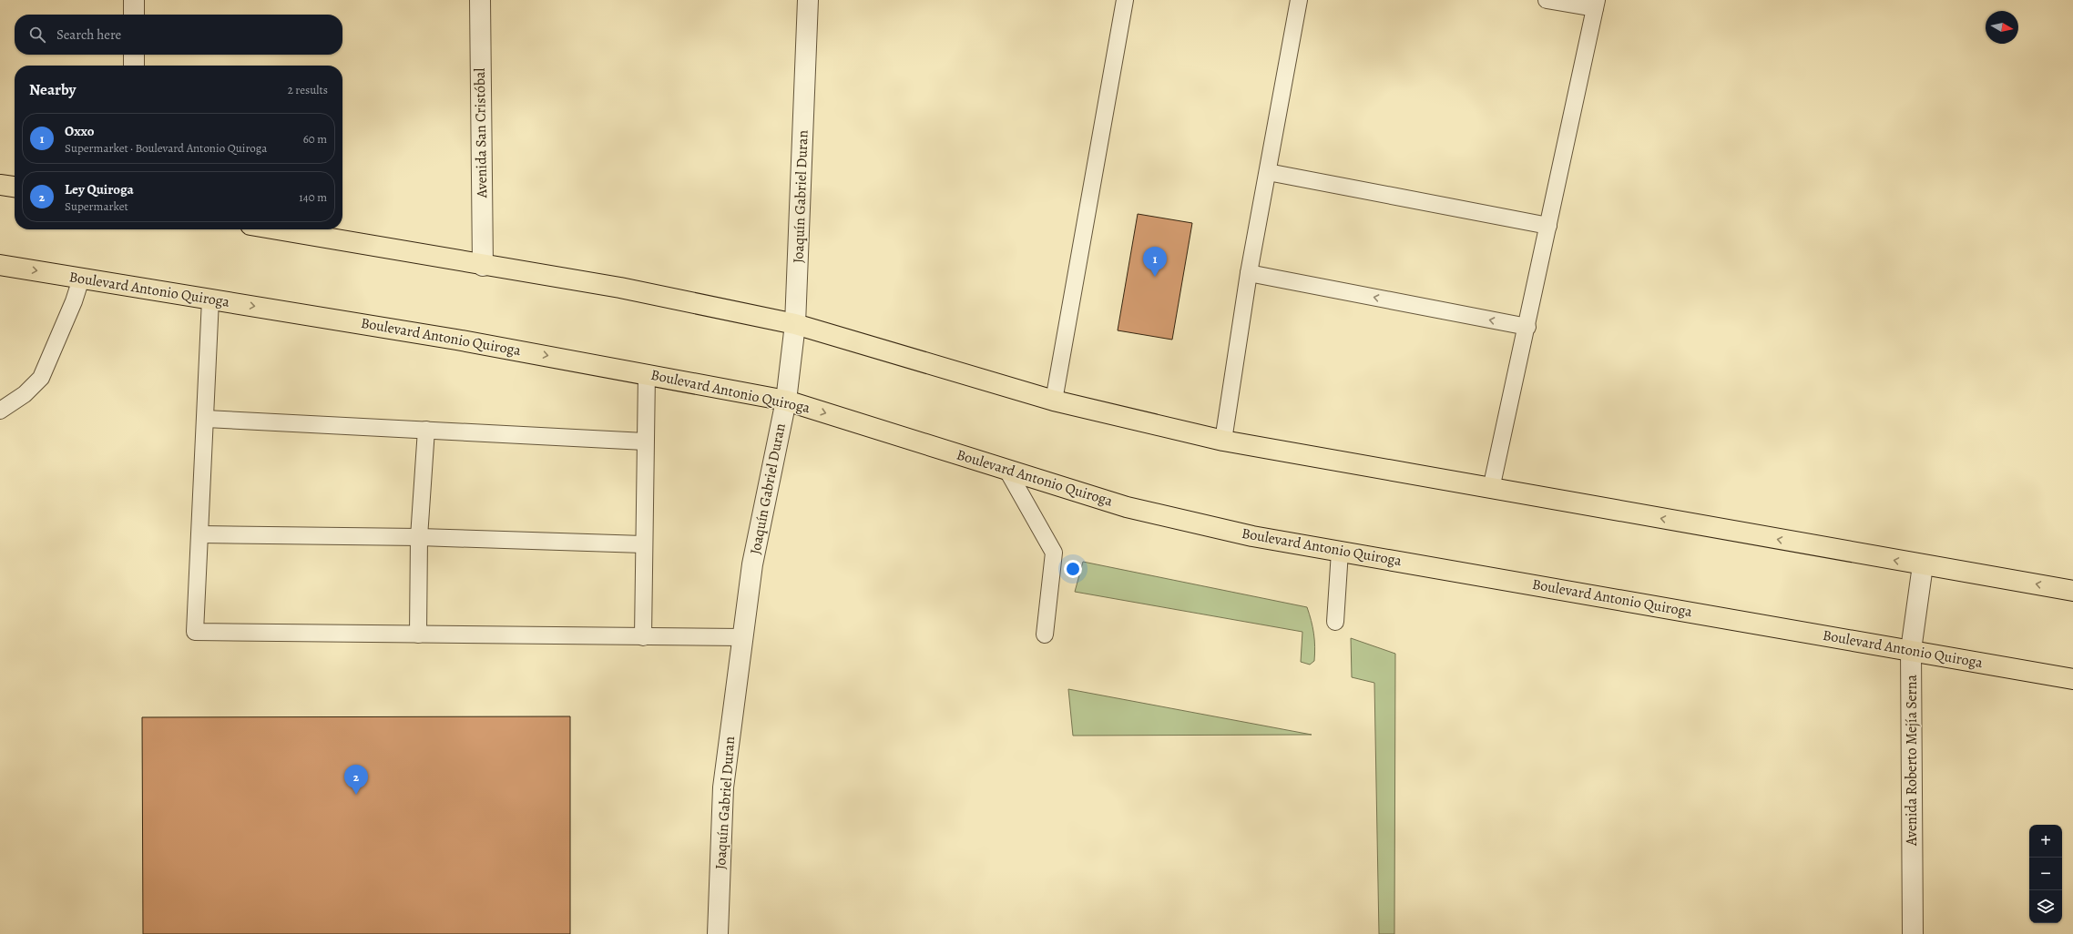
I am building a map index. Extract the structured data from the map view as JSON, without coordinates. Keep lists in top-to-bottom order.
{
  "streets": {
    "main road": ["Boulevard Antonio Quiroga"],
    "street": ["Avenida San Cristóbal", "Joaquín Gabriel Duran", "Avenida Roberto Mejía Serna"]
  },
  "crossings": [
    ["Joaquín Gabriel Duran", "Boulevard Antonio Quiroga"],
    ["Boulevard Antonio Quiroga", "Avenida Roberto Mejía Serna"]
  ],
  "north": "right",
  "page": {
    "search": "Search here",
    "heading": ["Nearby", "2 results"],
    "list": [
      {
        "mark": "1",
        "name": "Oxxo",
        "note": "Supermarket · Boulevard Antonio Quiroga",
        "value": "60 m"
      },
      {
        "mark": "2",
        "name": "Ley Quiroga",
        "note": "Supermarket",
        "value": "140 m"
      }
    ],
    "pins": ["1", "2"],
    "map_buttons": ["+", "−"]
  }
}
